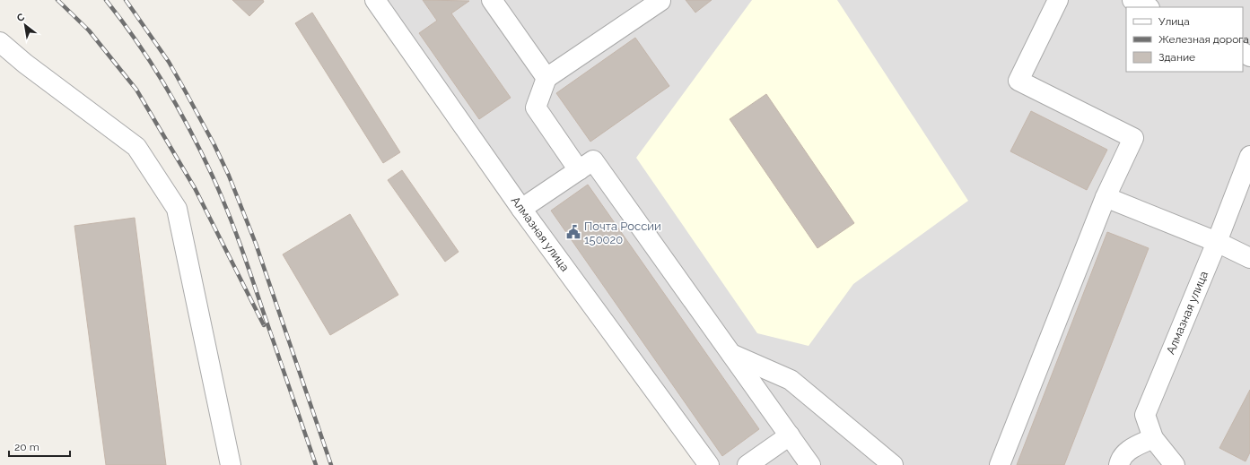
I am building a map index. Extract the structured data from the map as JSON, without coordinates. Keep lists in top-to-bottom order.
{
  "streets": {
    "street": ["Алмазная улица"]
  },
  "places": {
    "public building": ["Почта России 150020"]
  },
  "legend": ["Улица", "Железная дорога", "Здание"],
  "scale_bar": "20 m",
  "north": "top left"
}
